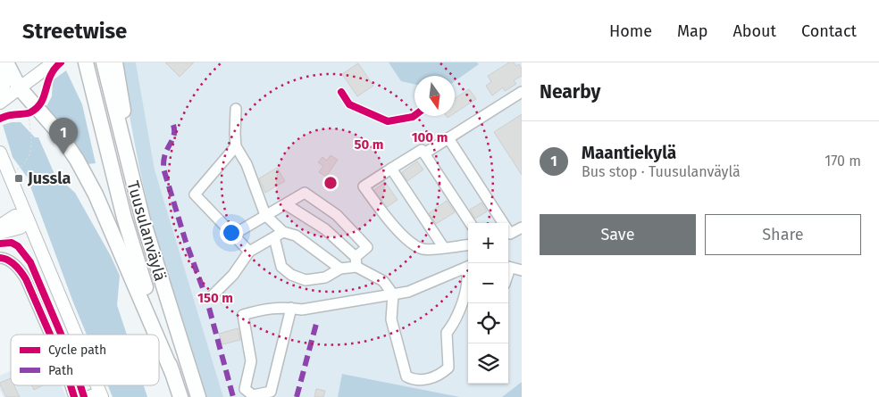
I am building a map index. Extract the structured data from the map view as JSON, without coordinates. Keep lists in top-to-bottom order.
{
  "streets": {
    "highway": ["Tuusulanväylä"]
  },
  "places": {
    "transit": ["Jussla"]
  },
  "legend": ["Cycle path", "Path"],
  "north": "bottom",
  "page": {
    "header": "Streetwise",
    "nav": [
      "Home",
      "Map",
      "About",
      "Contact"
    ],
    "heading": "Nearby",
    "pins": "1",
    "list": [
      {
        "mark": "1",
        "name": "Maantiekylä",
        "note": "Bus stop · Tuusulanväylä",
        "value": "170 m"
      }
    ],
    "buttons": ["Save", "Share"],
    "map_buttons": ["+", "−"]
  },
  "rings": ["100 m", "50 m", "150 m"]
}
